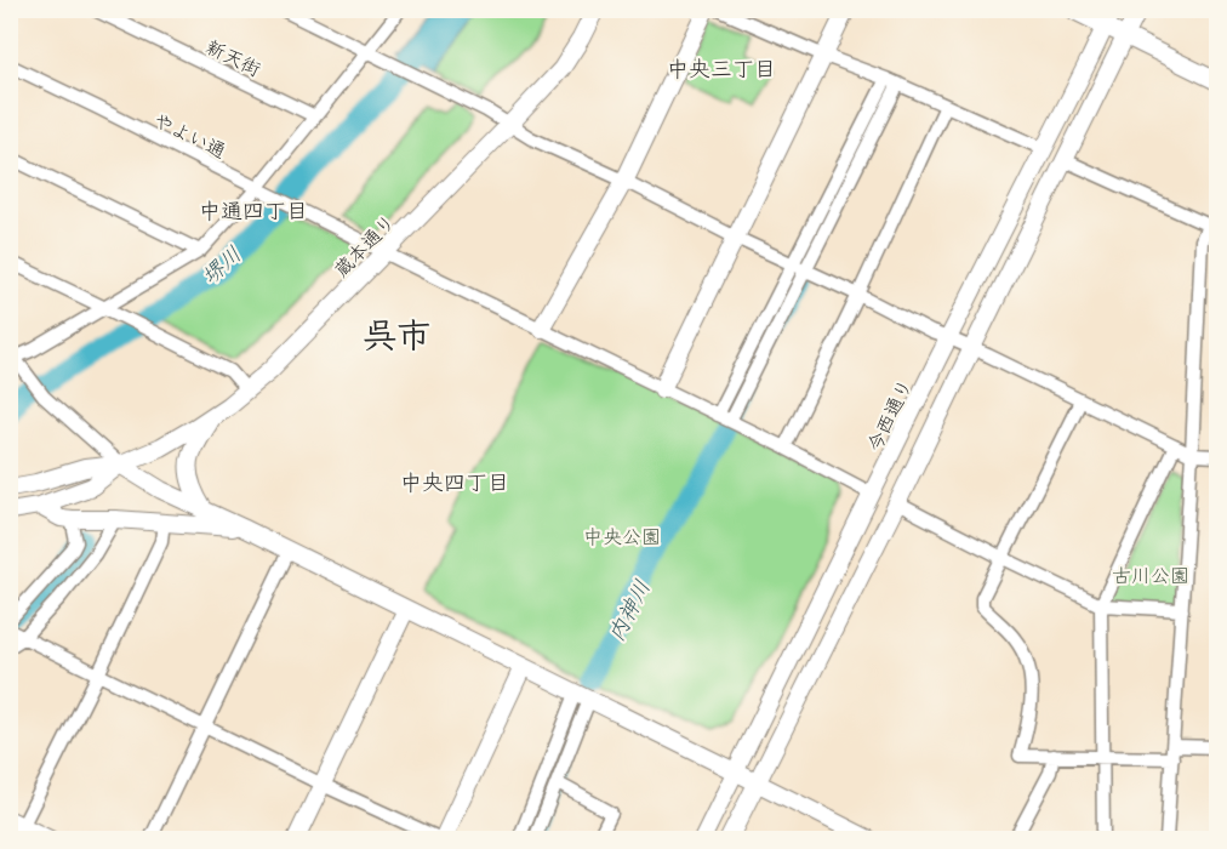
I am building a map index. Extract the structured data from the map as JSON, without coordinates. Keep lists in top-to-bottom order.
{
  "streets": {
    "street": [
      "新天街",
      "やよい通",
      "蔵本通り",
      "今西通り"
    ]
  },
  "crossings": [
    ["やよい通", "蔵本通り"],
    ["やよい通", "今西通り"]
  ],
  "districts": [
    "中央三丁目",
    "中通四丁目",
    "呉市",
    "中央四丁目"
  ],
  "water": ["堺川", "内神川"],
  "parks": ["中央公園", "古川公園"]
}
